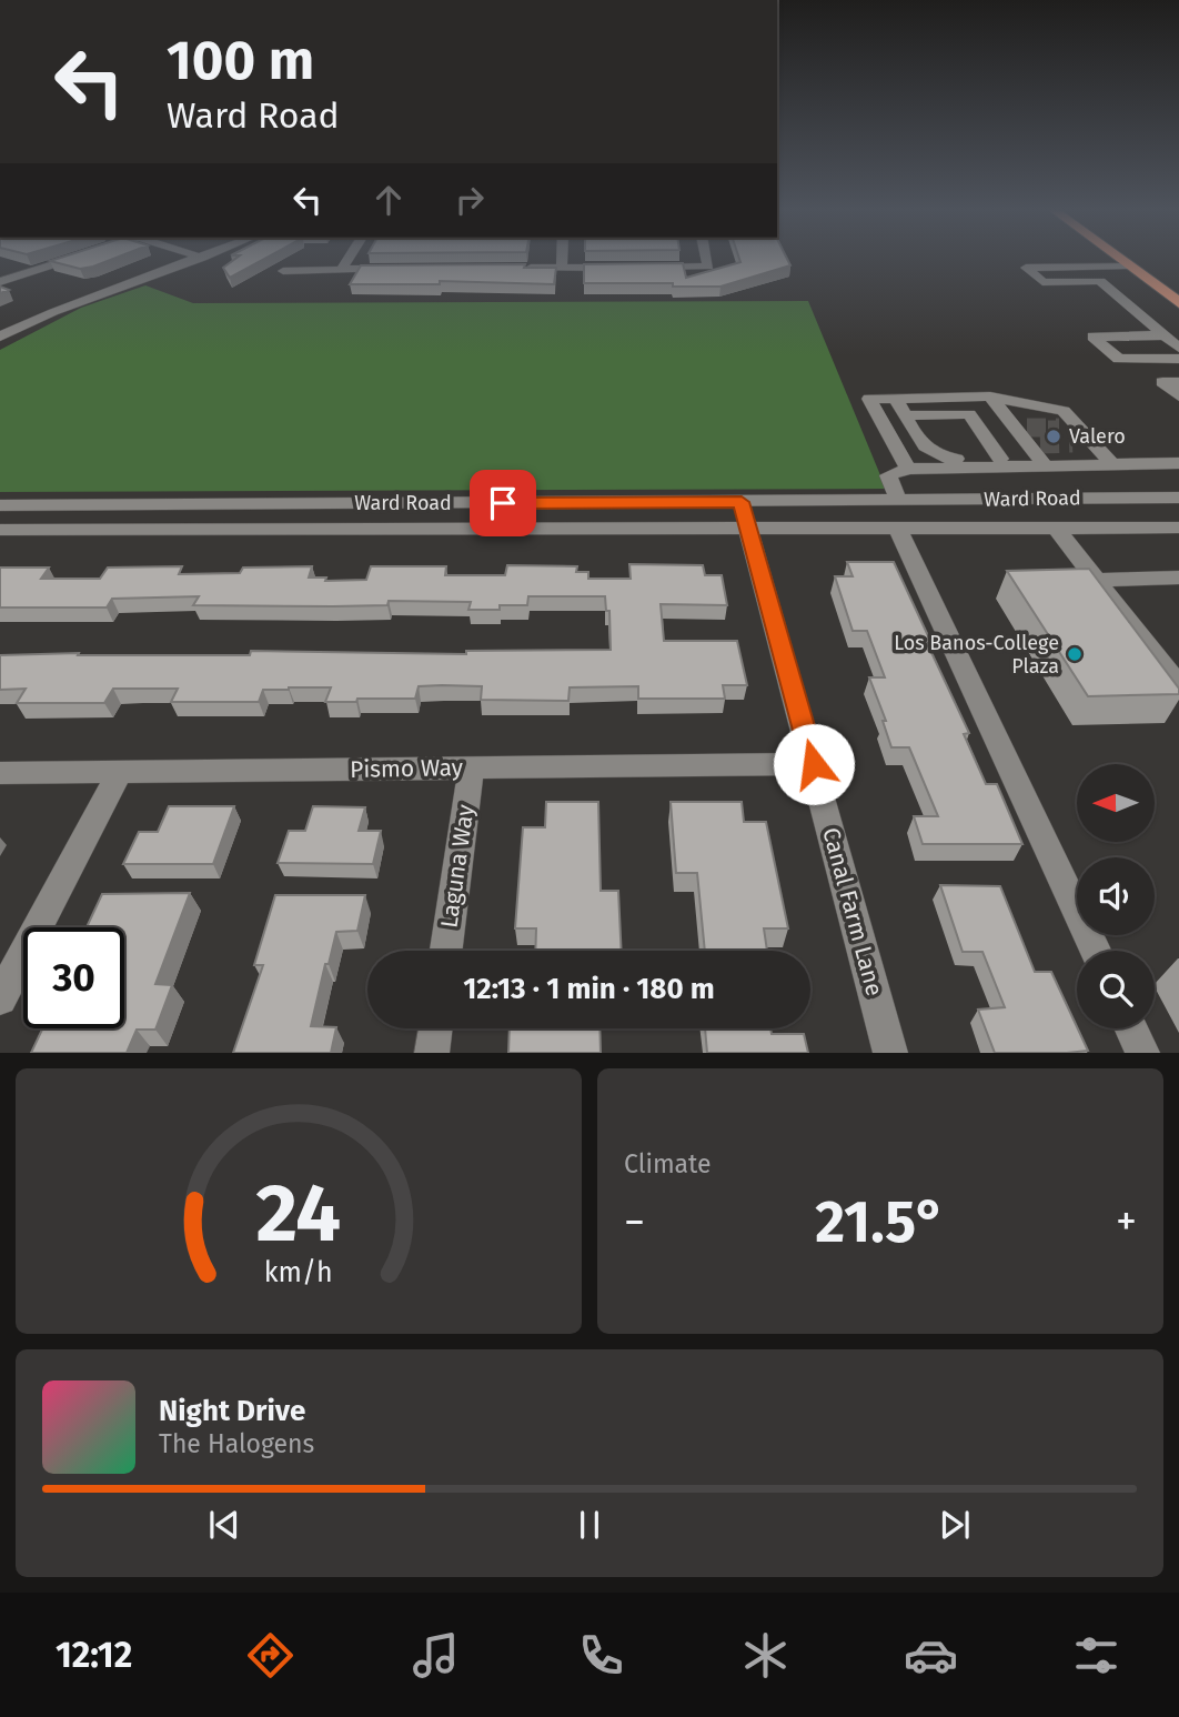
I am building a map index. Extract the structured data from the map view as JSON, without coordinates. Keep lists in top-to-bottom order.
{
  "streets": {
    "street": [
      "Ward Road",
      "Pismo Way",
      "Laguna Way",
      "Canal Farm Lane"
    ]
  },
  "crossings": [
    ["Ward Road", "Canal Farm Lane"],
    ["Pismo Way", "Laguna Way"],
    ["Pismo Way", "Canal Farm Lane"]
  ],
  "places": ["Valero", "Los Banos-College Plaza"],
  "north": "left",
  "page": {
    "turn": ["100 m", "Ward Road"],
    "limit": "30",
    "trip": "12:13 · 1 min · 180 m",
    "tile": "Climate",
    "heat": ["−", "21.5°", "+"],
    "song": ["Night Drive", "The Halogens"],
    "tabs": "12:12",
    "gauge": ["24", "km/h"]
  }
}
